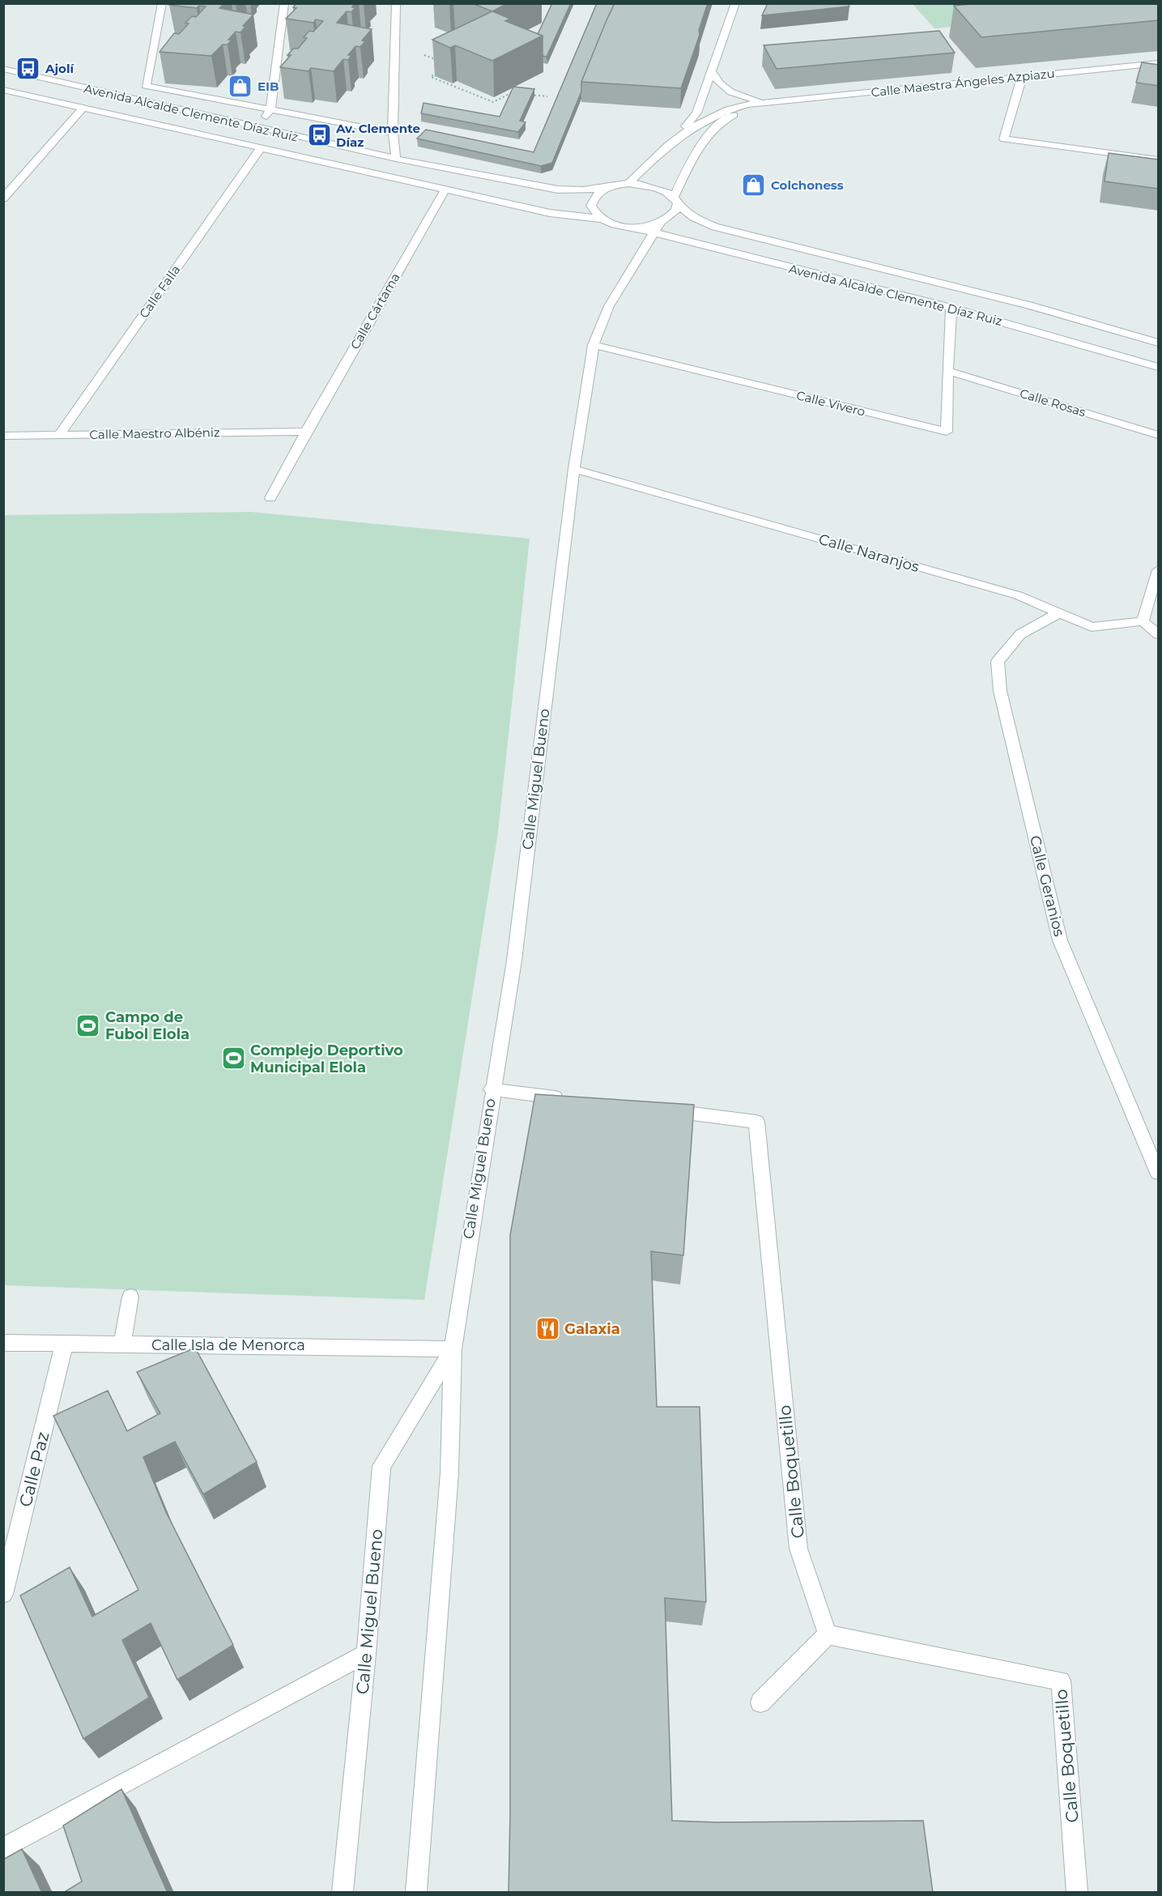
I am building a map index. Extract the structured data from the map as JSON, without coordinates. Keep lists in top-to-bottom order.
{
  "streets": {
    "street": [
      "Calle Maestra Ángeles Azpiazu",
      "Avenida Alcalde Clemente Díaz Ruiz",
      "Calle Falla",
      "Calle Cártama",
      "Calle Rosas",
      "Calle Vivero",
      "Calle Maestro Albéniz",
      "Calle Naranjos",
      "Calle Miguel Bueno",
      "Calle Geranios",
      "Calle Isla de Menorca",
      "Calle Paz",
      "Calle Boquetillo"
    ]
  },
  "crossings": [
    ["Calle Maestra Ángeles Azpiazu", "Avenida Alcalde Clemente Díaz Ruiz"],
    ["Calle Maestra Ángeles Azpiazu", "Calle Miguel Bueno"],
    ["Avenida Alcalde Clemente Díaz Ruiz", "Calle Falla"],
    ["Avenida Alcalde Clemente Díaz Ruiz", "Calle Cártama"],
    ["Avenida Alcalde Clemente Díaz Ruiz", "Calle Vivero"],
    ["Avenida Alcalde Clemente Díaz Ruiz", "Calle Miguel Bueno"],
    ["Calle Falla", "Calle Maestro Albéniz"],
    ["Calle Cártama", "Calle Maestro Albéniz"],
    ["Calle Rosas", "Calle Vivero"],
    ["Calle Vivero", "Calle Miguel Bueno"],
    ["Calle Naranjos", "Calle Miguel Bueno"],
    ["Calle Naranjos", "Calle Geranios"],
    ["Calle Miguel Bueno", "Calle Isla de Menorca"],
    ["Calle Isla de Menorca", "Calle Paz"]
  ],
  "places": {
    "bus stop": ["Ajolí", "Av. Clemente Díaz"],
    "shop": ["EIB", "Colchoness"],
    "sports": ["Campo de Fubol Elola", "Complejo Deportivo Municipal Elola"],
    "restaurant": ["Galaxia"]
  }
}
